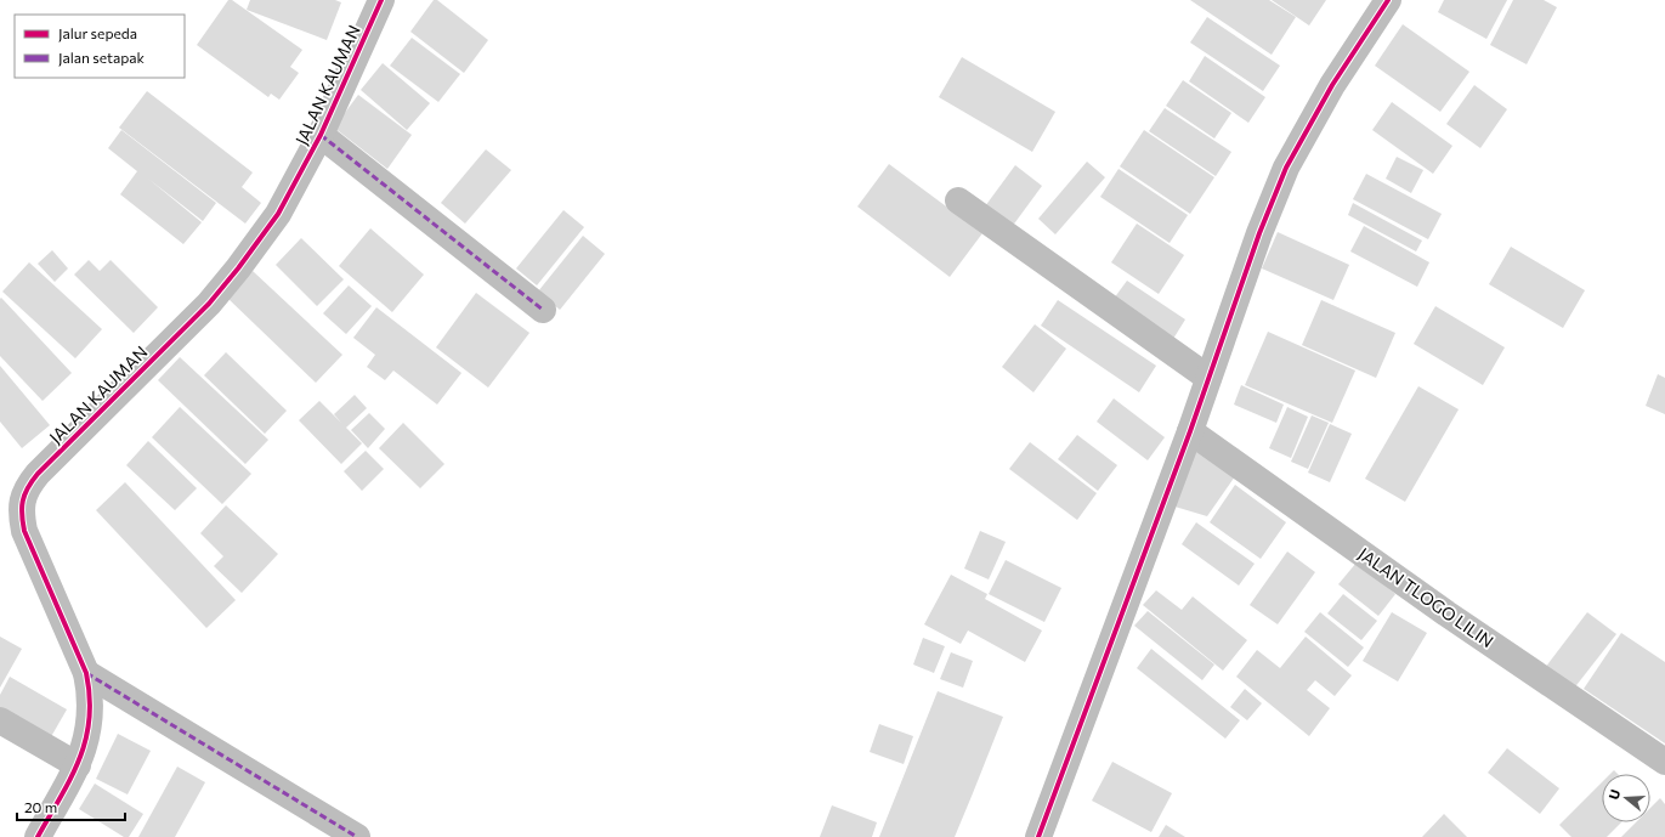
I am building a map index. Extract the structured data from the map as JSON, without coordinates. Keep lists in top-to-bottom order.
{
  "streets": {
    "street": ["JALAN KAUMAN", "JALAN TLOGO LILIN"]
  },
  "legend": ["Jalur sepeda", "Jalan setapak"],
  "scale_bar": "20 m",
  "north": "left"
}
